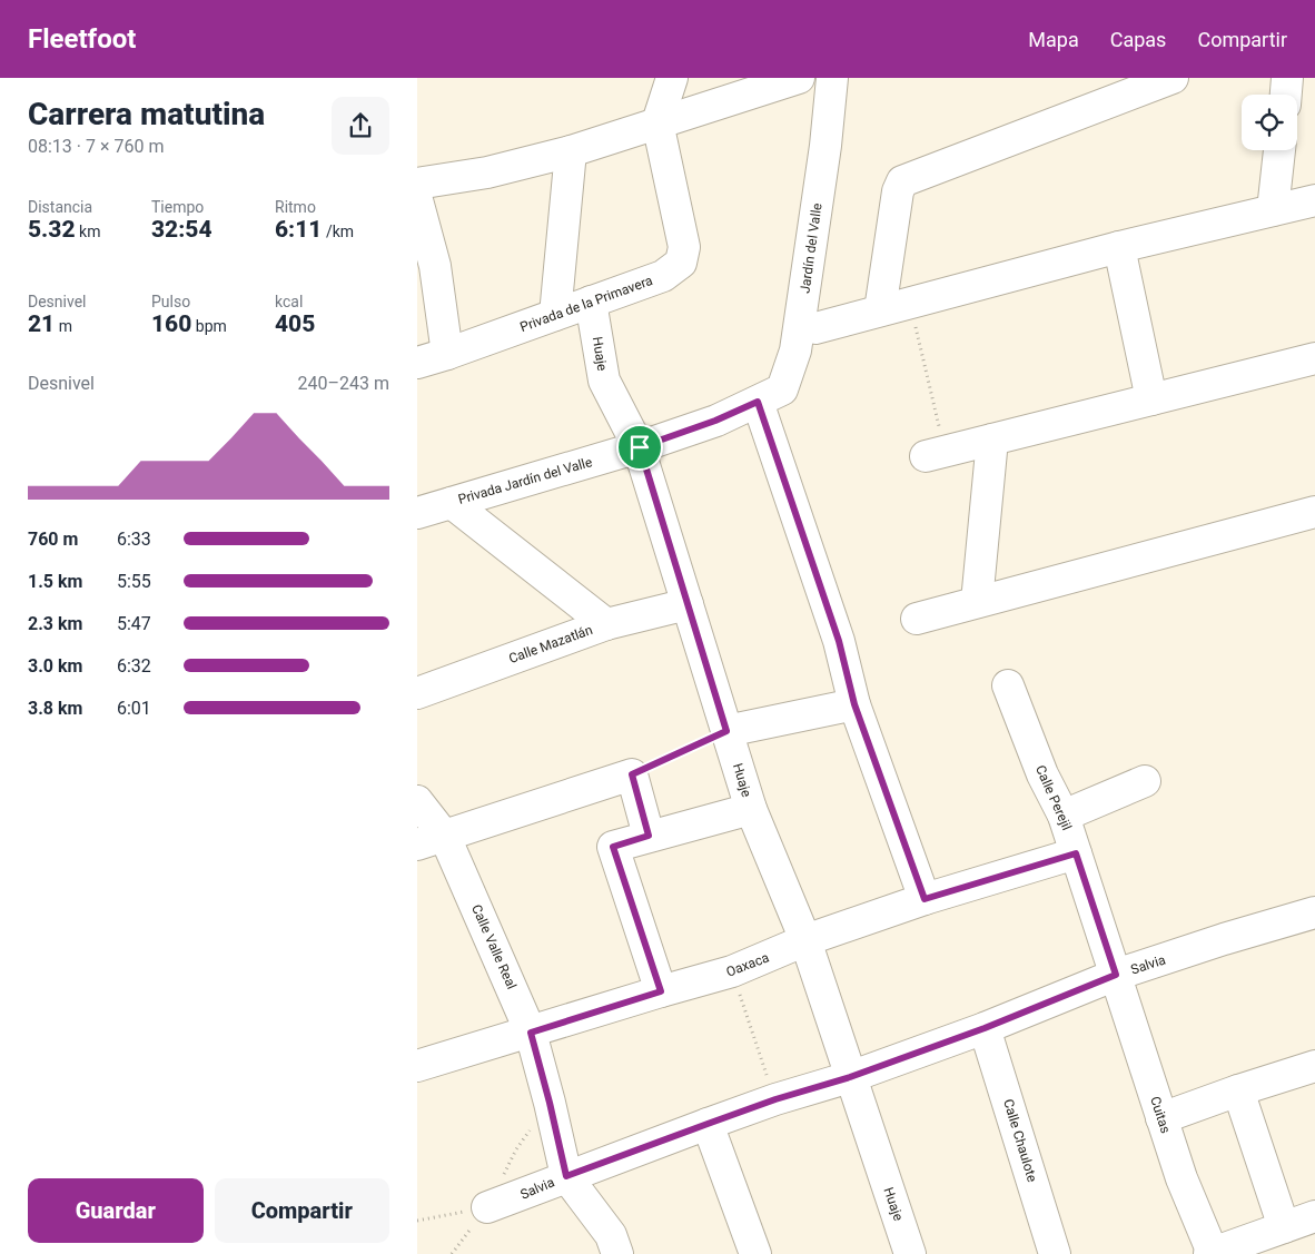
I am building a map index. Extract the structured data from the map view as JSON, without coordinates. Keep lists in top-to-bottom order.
{
  "streets": {
    "street": [
      "Jardín del Valle",
      "Privada de la Primavera",
      "Huaje",
      "Privada Jardín del Valle",
      "Calle Mazatlán",
      "Calle Perejil",
      "Calle Valle Real",
      "Oaxaca",
      "Salvia",
      "Cuitas",
      "Calle Chaulote"
    ]
  },
  "crossings": [
    ["Jardín del Valle", "Privada Jardín del Valle"],
    ["Privada de la Primavera", "Huaje"],
    ["Huaje", "Privada Jardín del Valle"],
    ["Huaje", "Calle Mazatlán"],
    ["Huaje", "Oaxaca"],
    ["Huaje", "Salvia"],
    ["Calle Perejil", "Oaxaca"],
    ["Calle Perejil", "Salvia"],
    ["Calle Perejil", "Cuitas"],
    ["Calle Valle Real", "Oaxaca"],
    ["Calle Valle Real", "Salvia"],
    ["Salvia", "Cuitas"],
    ["Salvia", "Calle Chaulote"]
  ],
  "page": {
    "header": "Fleetfoot",
    "nav": ["Mapa", "Capas", "Compartir"],
    "heading": ["Carrera matutina", "08:13 · 7 × 760 m"],
    "stats": [
      ["Distancia", "5.32 km"],
      ["Tiempo", "32:54"],
      ["Ritmo", "6:11 /km"],
      ["Desnivel", "21 m"],
      ["Pulso", "160 bpm"],
      ["kcal", "405"]
    ],
    "chart": ["Desnivel", "240–243 m"],
    "list": [
      {
        "name": "760 m",
        "note": "6:33"
      },
      {
        "name": "1.5 km",
        "note": "5:55"
      },
      {
        "name": "2.3 km",
        "note": "5:47"
      },
      {
        "name": "3.0 km",
        "note": "6:32"
      },
      {
        "name": "3.8 km",
        "note": "6:01"
      }
    ],
    "buttons": ["Guardar", "Compartir"]
  }
}
